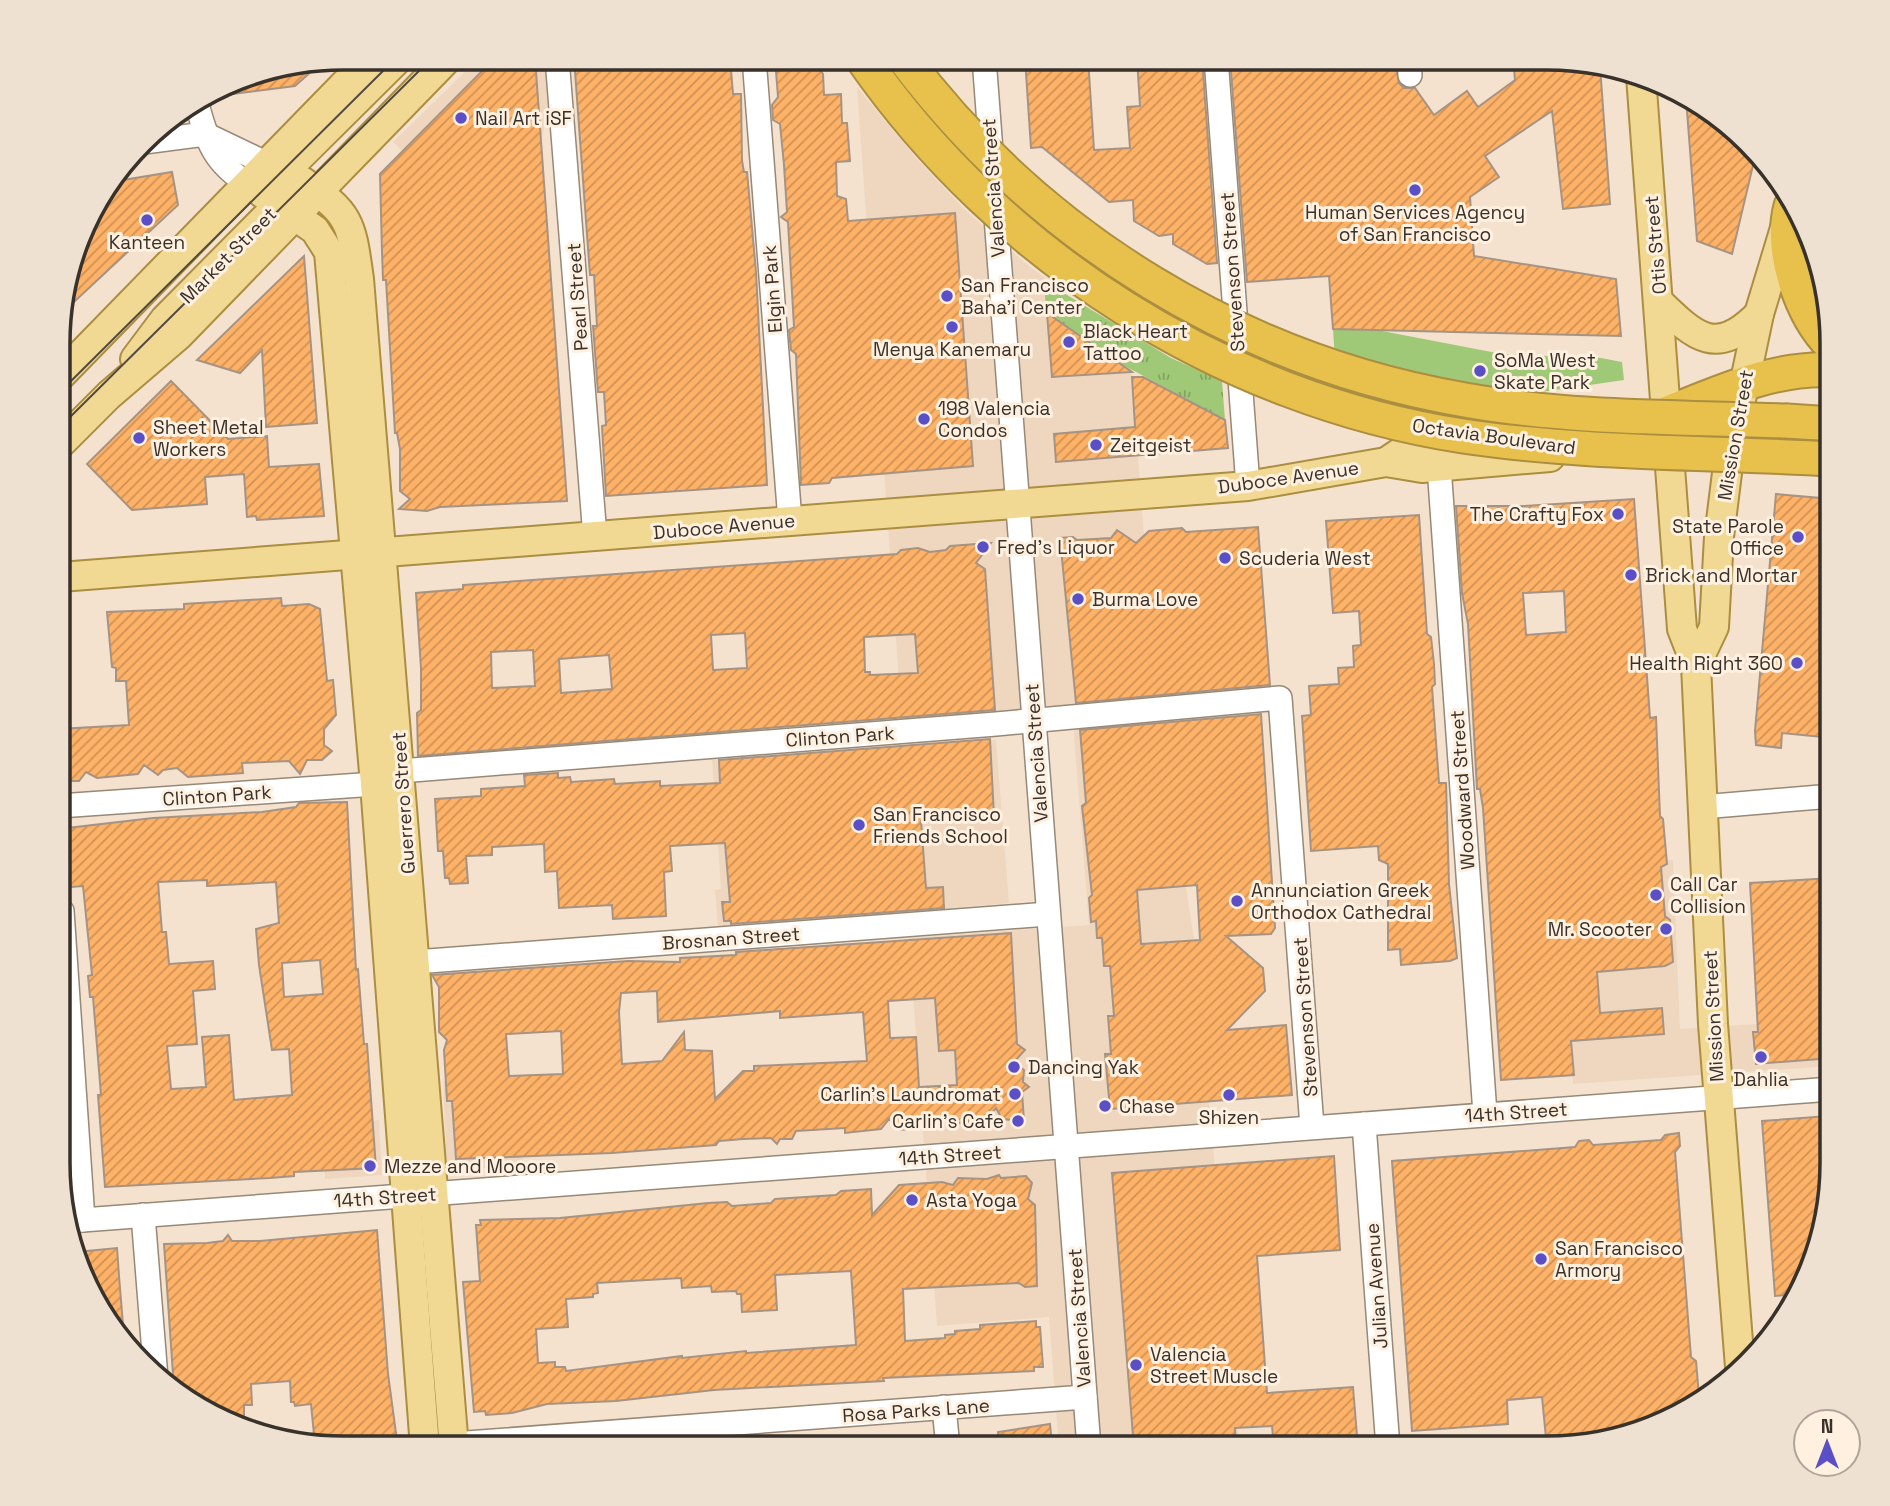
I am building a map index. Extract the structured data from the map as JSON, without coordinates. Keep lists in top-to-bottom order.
{
  "streets": {
    "highway": ["Octavia Boulevard"],
    "main road": [
      "Otis Street",
      "Market Street",
      "Mission Street",
      "Duboce Avenue",
      "Guerrero Street"
    ],
    "street": [
      "Valencia Street",
      "Stevenson Street",
      "Elgin Park",
      "Pearl Street",
      "Clinton Park",
      "Woodward Street",
      "Brosnan Street",
      "14th Street",
      "Julian Avenue",
      "Rosa Parks Lane"
    ]
  },
  "crossings": [
    ["Valencia Street", "Duboce Avenue"],
    ["Valencia Street", "Clinton Park"],
    ["Valencia Street", "Brosnan Street"],
    ["Valencia Street", "14th Street"],
    ["Valencia Street", "Rosa Parks Lane"],
    ["Otis Street", "Mission Street"],
    ["Otis Street", "Duboce Avenue"],
    ["Market Street", "Guerrero Street"],
    ["Stevenson Street", "Duboce Avenue"],
    ["Stevenson Street", "Clinton Park"],
    ["Stevenson Street", "14th Street"],
    ["Elgin Park", "Duboce Avenue"],
    ["Pearl Street", "Duboce Avenue"],
    ["Mission Street", "Duboce Avenue"],
    ["Mission Street", "14th Street"],
    ["Duboce Avenue", "Woodward Street"],
    ["Duboce Avenue", "Guerrero Street"],
    ["Clinton Park", "Guerrero Street"],
    ["Woodward Street", "14th Street"],
    ["Guerrero Street", "Brosnan Street"],
    ["Guerrero Street", "14th Street"],
    ["14th Street", "Julian Avenue"]
  ],
  "places": [
    "Nail Art iSF",
    "Human Services Agency of San Francisco",
    "Kanteen",
    "San Francisco Baha'i Center",
    "Menya Kanemaru",
    "Black Heart Tattoo",
    "SoMa West Skate Park",
    "198 Valencia Condos",
    "Sheet Metal Workers",
    "Zeitgeist",
    "The Crafty Fox",
    "State Parole Office",
    "Fred's Liquor",
    "Scuderia West",
    "Brick and Mortar",
    "Burma Love",
    "Health Right 360",
    "San Francisco Friends School",
    "Call Car Collision",
    "Annunciation Greek Orthodox Cathedral",
    "Mr. Scooter",
    "Dahlia",
    "Dancing Yak",
    "Carlin's Laundromat",
    "Shizen",
    "Chase",
    "Carlin's Cafe",
    "Mezze and Mooore",
    "Asta Yoga",
    "San Francisco Armory",
    "Valencia Street Muscle"
  ],
  "north": "top"
}
